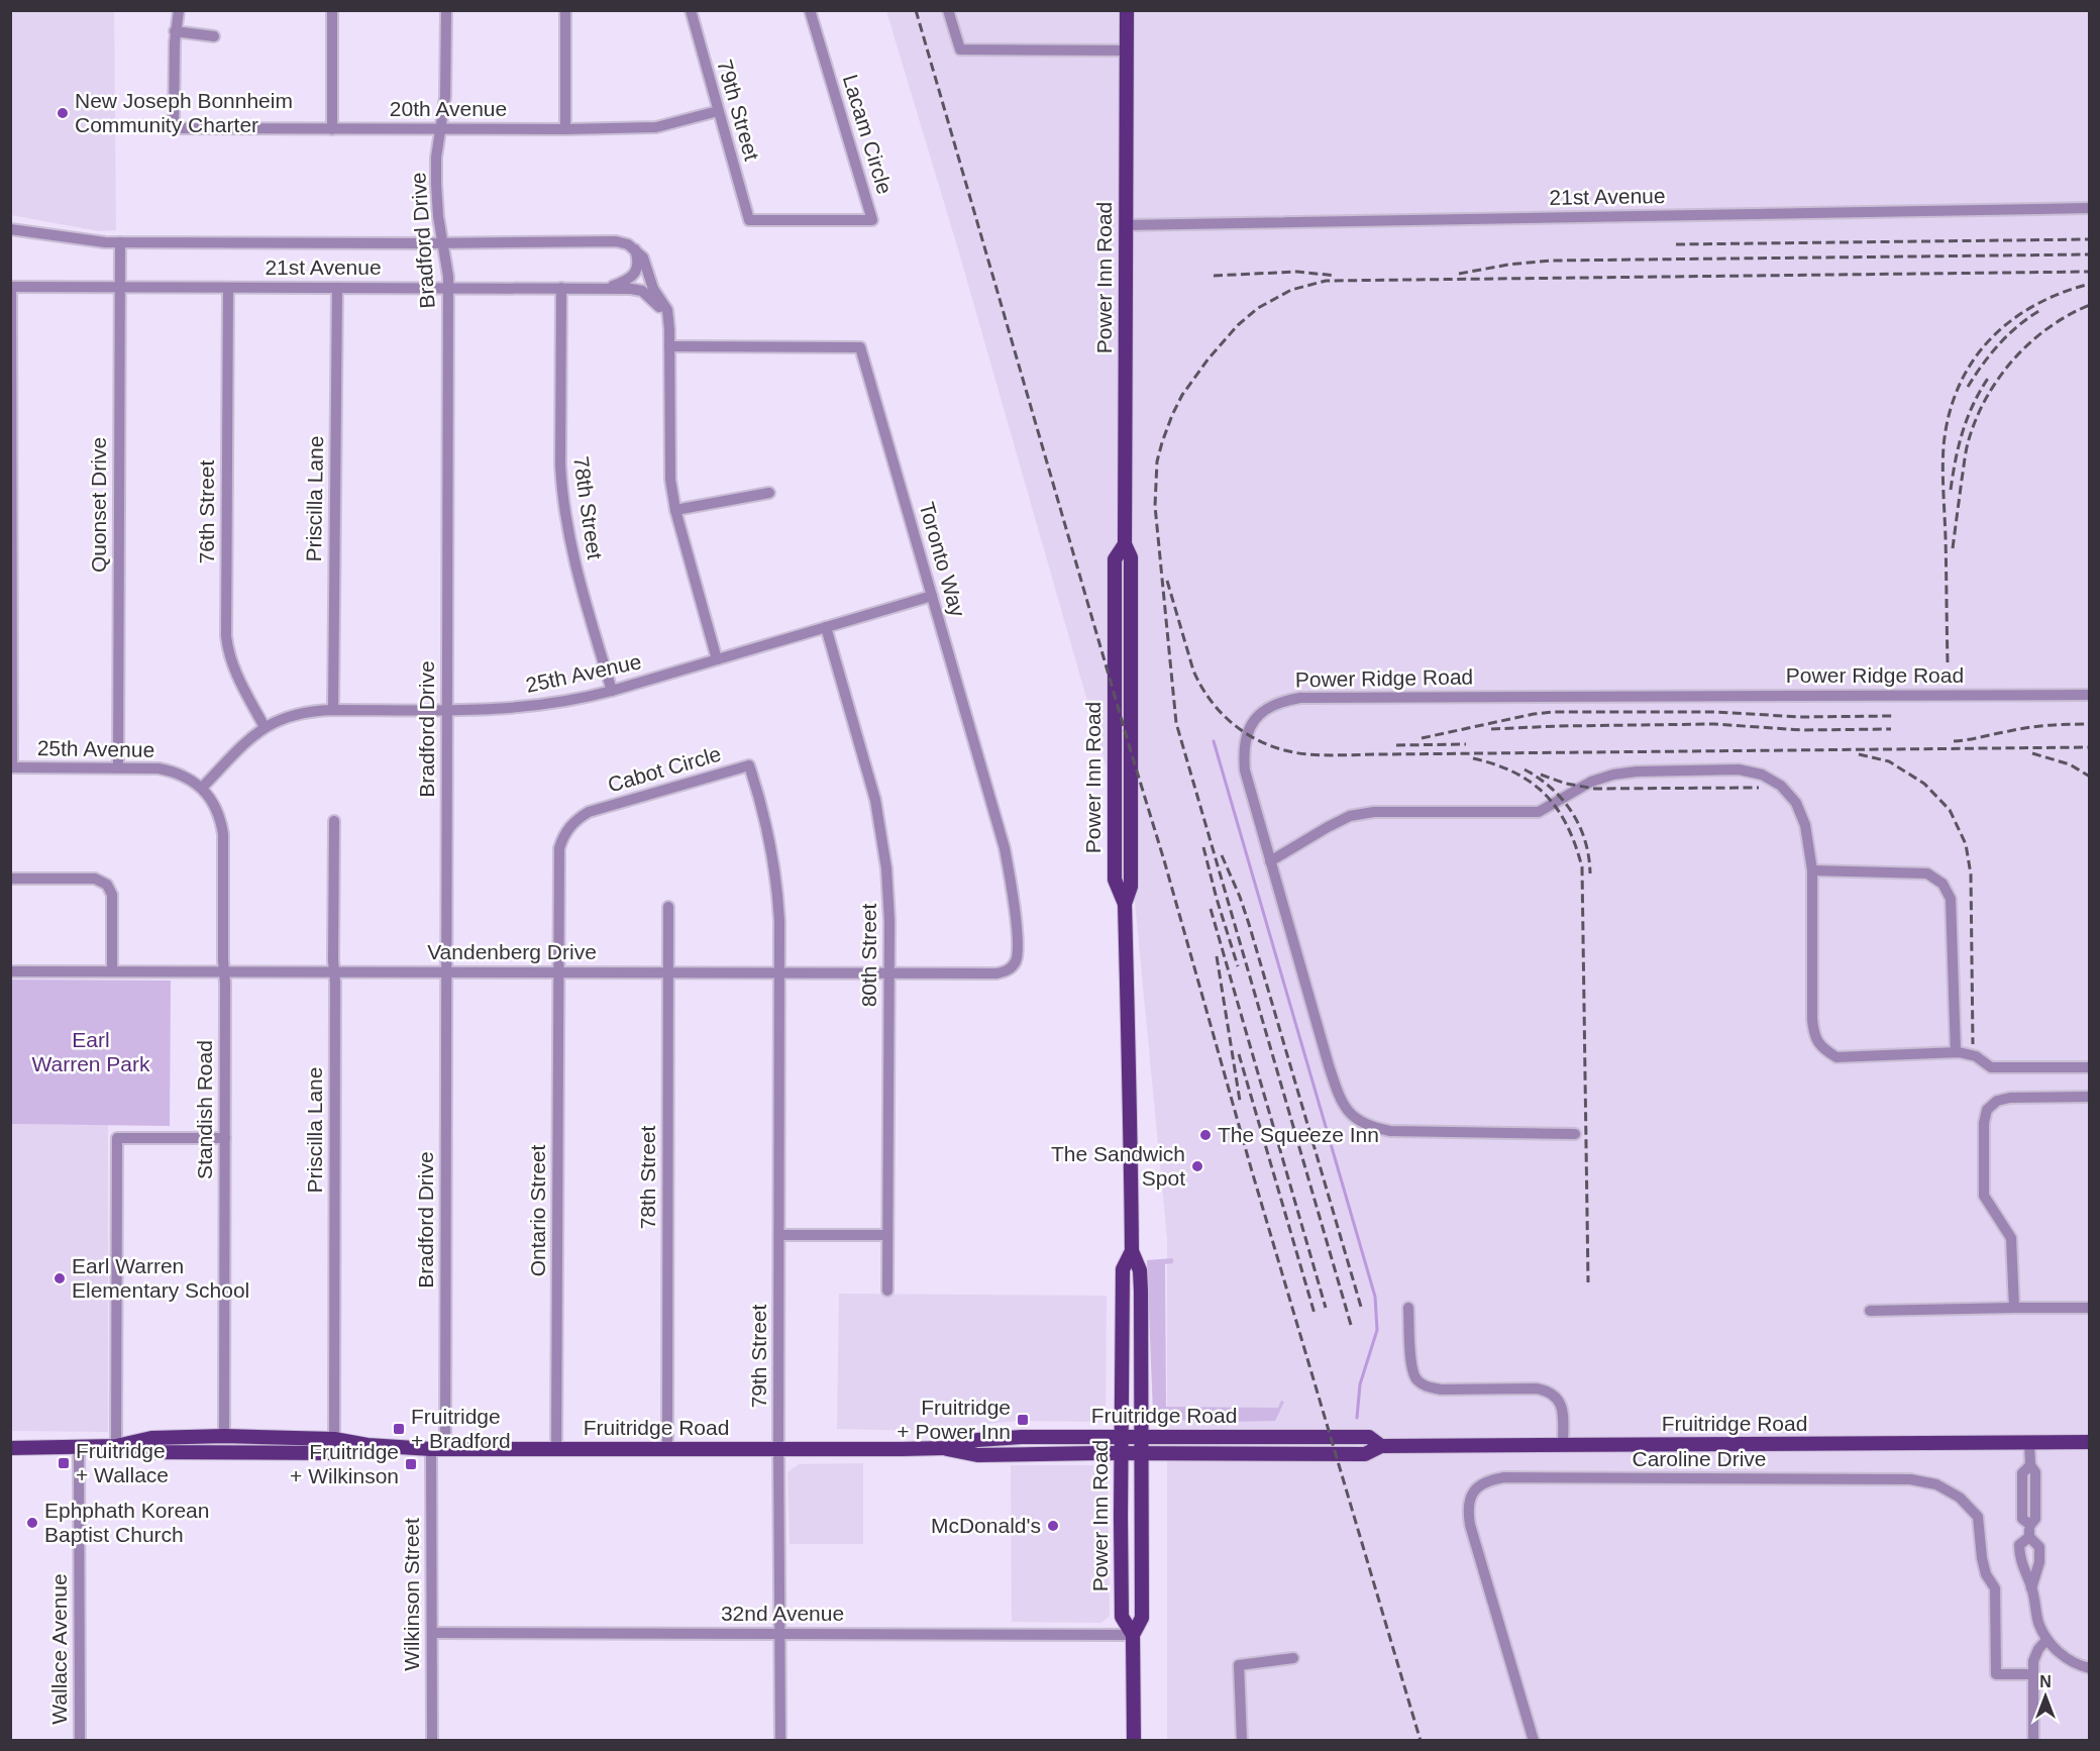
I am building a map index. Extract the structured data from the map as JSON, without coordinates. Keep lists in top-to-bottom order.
{
  "streets": {
    "main road": ["Power Inn Road", "Fruitridge Road"],
    "street": [
      "20th Avenue",
      "79th Street",
      "Lacam Circle",
      "21st Avenue",
      "Bradford Drive",
      "Priscilla Lane",
      "Quonset Drive",
      "78th Street",
      "76th Street",
      "Toronto Way",
      "25th Avenue",
      "Power Ridge Road",
      "Cabot Circle",
      "Vandenberg Drive",
      "80th Street",
      "Standish Road",
      "Ontario Street",
      "Caroline Drive",
      "Wilkinson Street",
      "32nd Avenue",
      "Wallace Avenue"
    ]
  },
  "crossings": [
    ["20th Avenue", "79th Street"],
    ["20th Avenue", "Bradford Drive"],
    ["79th Street", "Lacam Circle"],
    ["79th Street", "Cabot Circle"],
    ["79th Street", "Vandenberg Drive"],
    ["79th Street", "Fruitridge Road"],
    ["79th Street", "32nd Avenue"],
    ["21st Avenue", "Bradford Drive"],
    ["21st Avenue", "Power Inn Road"],
    ["21st Avenue", "Priscilla Lane"],
    ["21st Avenue", "Quonset Drive"],
    ["21st Avenue", "78th Street"],
    ["21st Avenue", "76th Street"],
    ["Bradford Drive", "25th Avenue"],
    ["Bradford Drive", "Vandenberg Drive"],
    ["Bradford Drive", "Fruitridge Road"],
    ["Bradford Drive", "Wilkinson Street"],
    ["Power Inn Road", "Fruitridge Road"],
    ["Power Inn Road", "32nd Avenue"],
    ["Priscilla Lane", "25th Avenue"],
    ["Priscilla Lane", "Vandenberg Drive"],
    ["Priscilla Lane", "Fruitridge Road"],
    ["Quonset Drive", "25th Avenue"],
    ["78th Street", "25th Avenue"],
    ["78th Street", "Vandenberg Drive"],
    ["78th Street", "Fruitridge Road"],
    ["76th Street", "25th Avenue"],
    ["Toronto Way", "25th Avenue"],
    ["Toronto Way", "Vandenberg Drive"],
    ["25th Avenue", "80th Street"],
    ["25th Avenue", "Standish Road"],
    ["Cabot Circle", "Vandenberg Drive"],
    ["Cabot Circle", "Ontario Street"],
    ["Vandenberg Drive", "80th Street"],
    ["Vandenberg Drive", "Standish Road"],
    ["Vandenberg Drive", "Ontario Street"],
    ["Standish Road", "Fruitridge Road"],
    ["Ontario Street", "Fruitridge Road"],
    ["Fruitridge Road", "Wilkinson Street"],
    ["Fruitridge Road", "Wallace Avenue"],
    ["Wilkinson Street", "32nd Avenue"]
  ],
  "parks": ["Earl Warren Park"],
  "places": {
    "other": [
      "New Joseph Bonnheim Community Charter",
      "The Squeeze Inn",
      "The Sandwich Spot",
      "Earl Warren Elementary School",
      "Ephphath Korean Baptist Church",
      "McDonald's"
    ],
    "transit": [
      "Fruitridge + Power Inn",
      "Fruitridge + Bradford",
      "Fruitridge + Wallace",
      "Fruitridge + Wilkinson"
    ]
  },
  "north": "top"
}
